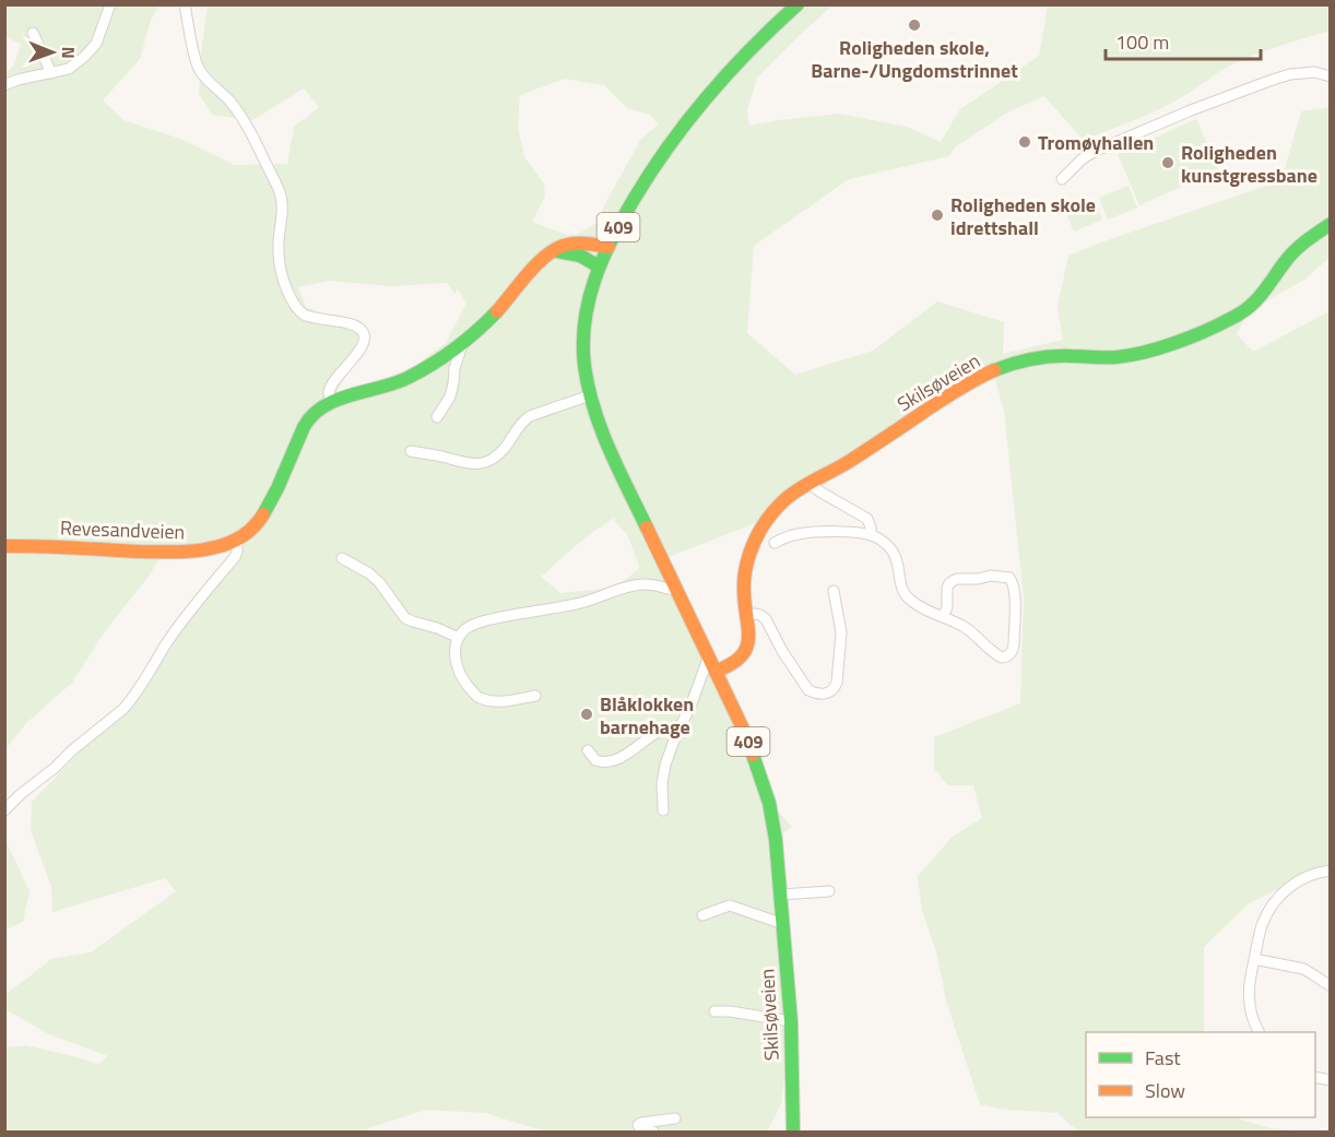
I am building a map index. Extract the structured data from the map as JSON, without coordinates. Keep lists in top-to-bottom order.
{
  "streets": {
    "main road": ["409", "Skilsøveien", "Revesandveien"]
  },
  "places": [
    "Roligheden skole, Barne-/Ungdomstrinnet",
    "Tromøyhallen",
    "Roligheden kunstgressbane",
    "Roligheden skole idrettshall",
    "Blåklokken barnehage"
  ],
  "legend": ["Fast", "Slow"],
  "scale_bar": "100 m",
  "north": "right"
}
